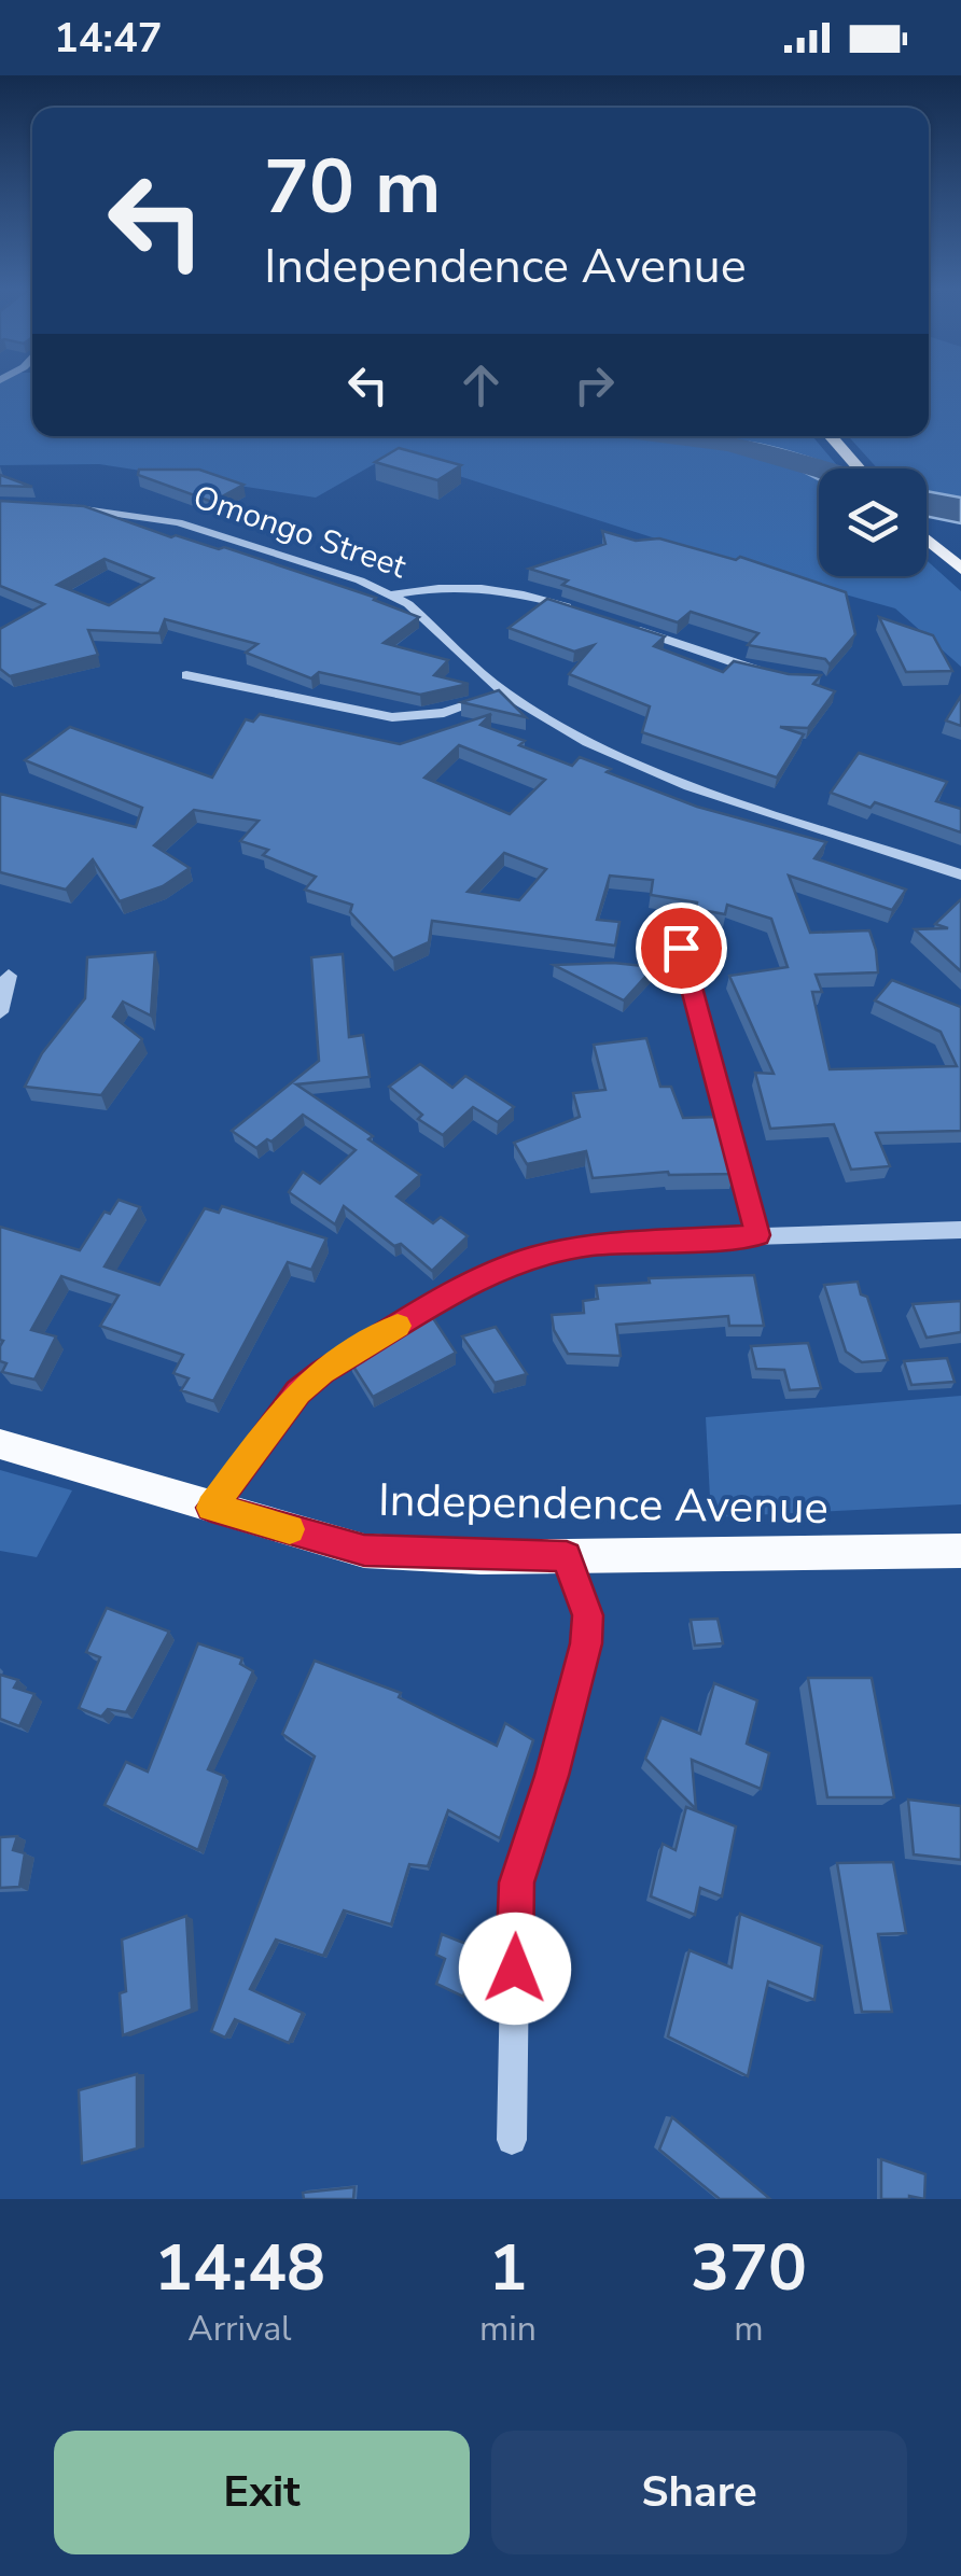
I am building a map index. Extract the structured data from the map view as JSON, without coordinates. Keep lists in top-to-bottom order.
{
  "streets": {
    "main road": ["Independence Avenue"],
    "street": ["Omongo Street"]
  },
  "page": {
    "status": "14:47",
    "turn": ["70 m", "Independence Avenue"],
    "eta": [
      "14:48",
      "Arrival",
      "1",
      "min",
      "370",
      "m"
    ],
    "buttons": ["Exit", "Share"]
  }
}
